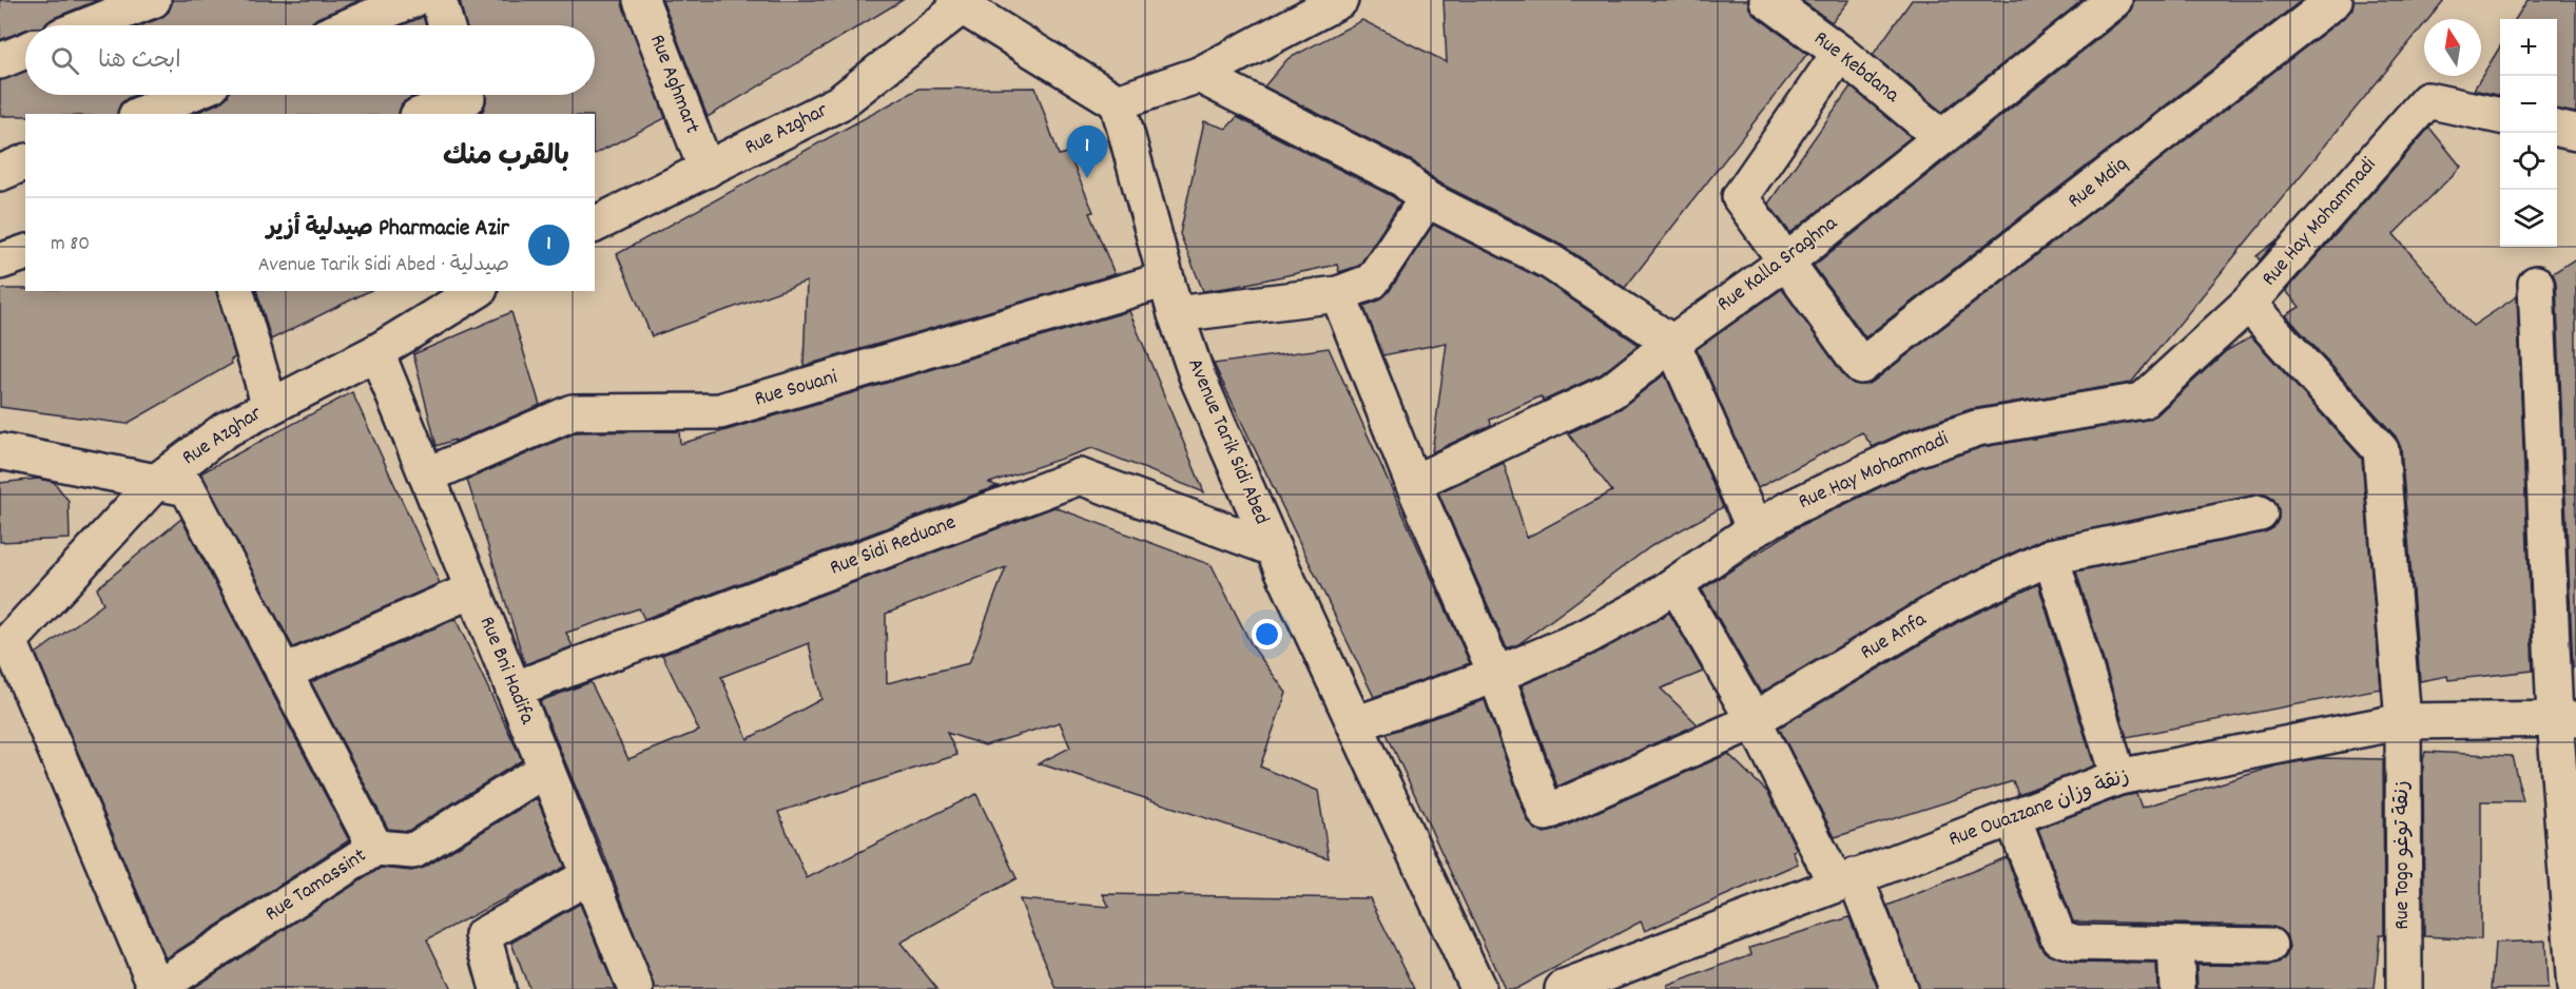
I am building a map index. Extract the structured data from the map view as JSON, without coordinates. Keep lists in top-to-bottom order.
{
  "streets": {
    "street": [
      "Rue Kebdana",
      "Rue Aghmart",
      "Rue Azghar",
      "Rue Mdiq",
      "Rue Hay Mohammadi",
      "Rue Kalla Sraghna",
      "Rue Souani",
      "Avenue Tarik Sidi Abed",
      "Rue Sidi Reduane",
      "Rue Anfa",
      "Rue Bni Hadifa",
      "Rue Ouazzane زنقة وزان",
      "Rue Togo زنقة توغو",
      "Rue Tamassint"
    ]
  },
  "crossings": [
    ["Rue Kebdana", "Rue Kalla Sraghna"],
    ["Rue Aghmart", "Rue Azghar"],
    ["Rue Azghar", "Rue Bni Hadifa"],
    ["Rue Azghar", "Rue Tamassint"],
    ["Rue Mdiq", "Rue Kalla Sraghna"],
    ["Rue Hay Mohammadi", "Avenue Tarik Sidi Abed"],
    ["Rue Hay Mohammadi", "Rue Anfa"],
    ["Rue Hay Mohammadi", "Rue Togo زنقة توغو"],
    ["Rue Souani", "Avenue Tarik Sidi Abed"],
    ["Rue Souani", "Rue Bni Hadifa"],
    ["Avenue Tarik Sidi Abed", "Rue Sidi Reduane"],
    ["Rue Sidi Reduane", "Rue Bni Hadifa"],
    ["Rue Bni Hadifa", "Rue Tamassint"],
    ["Rue Ouazzane زنقة وزان", "Rue Togo زنقة توغو"]
  ],
  "north": "top",
  "page": {
    "map_buttons": ["+", "−"],
    "search": "ابحث هنا",
    "heading": "بالقرب منك",
    "pins": "1",
    "list": [
      {
        "mark": "1",
        "name": "Pharmacie Azir صيدلية أزير",
        "note": "صيدلية · Avenue Tarik Sidi Abed",
        "value": "80 m"
      }
    ]
  }
}
